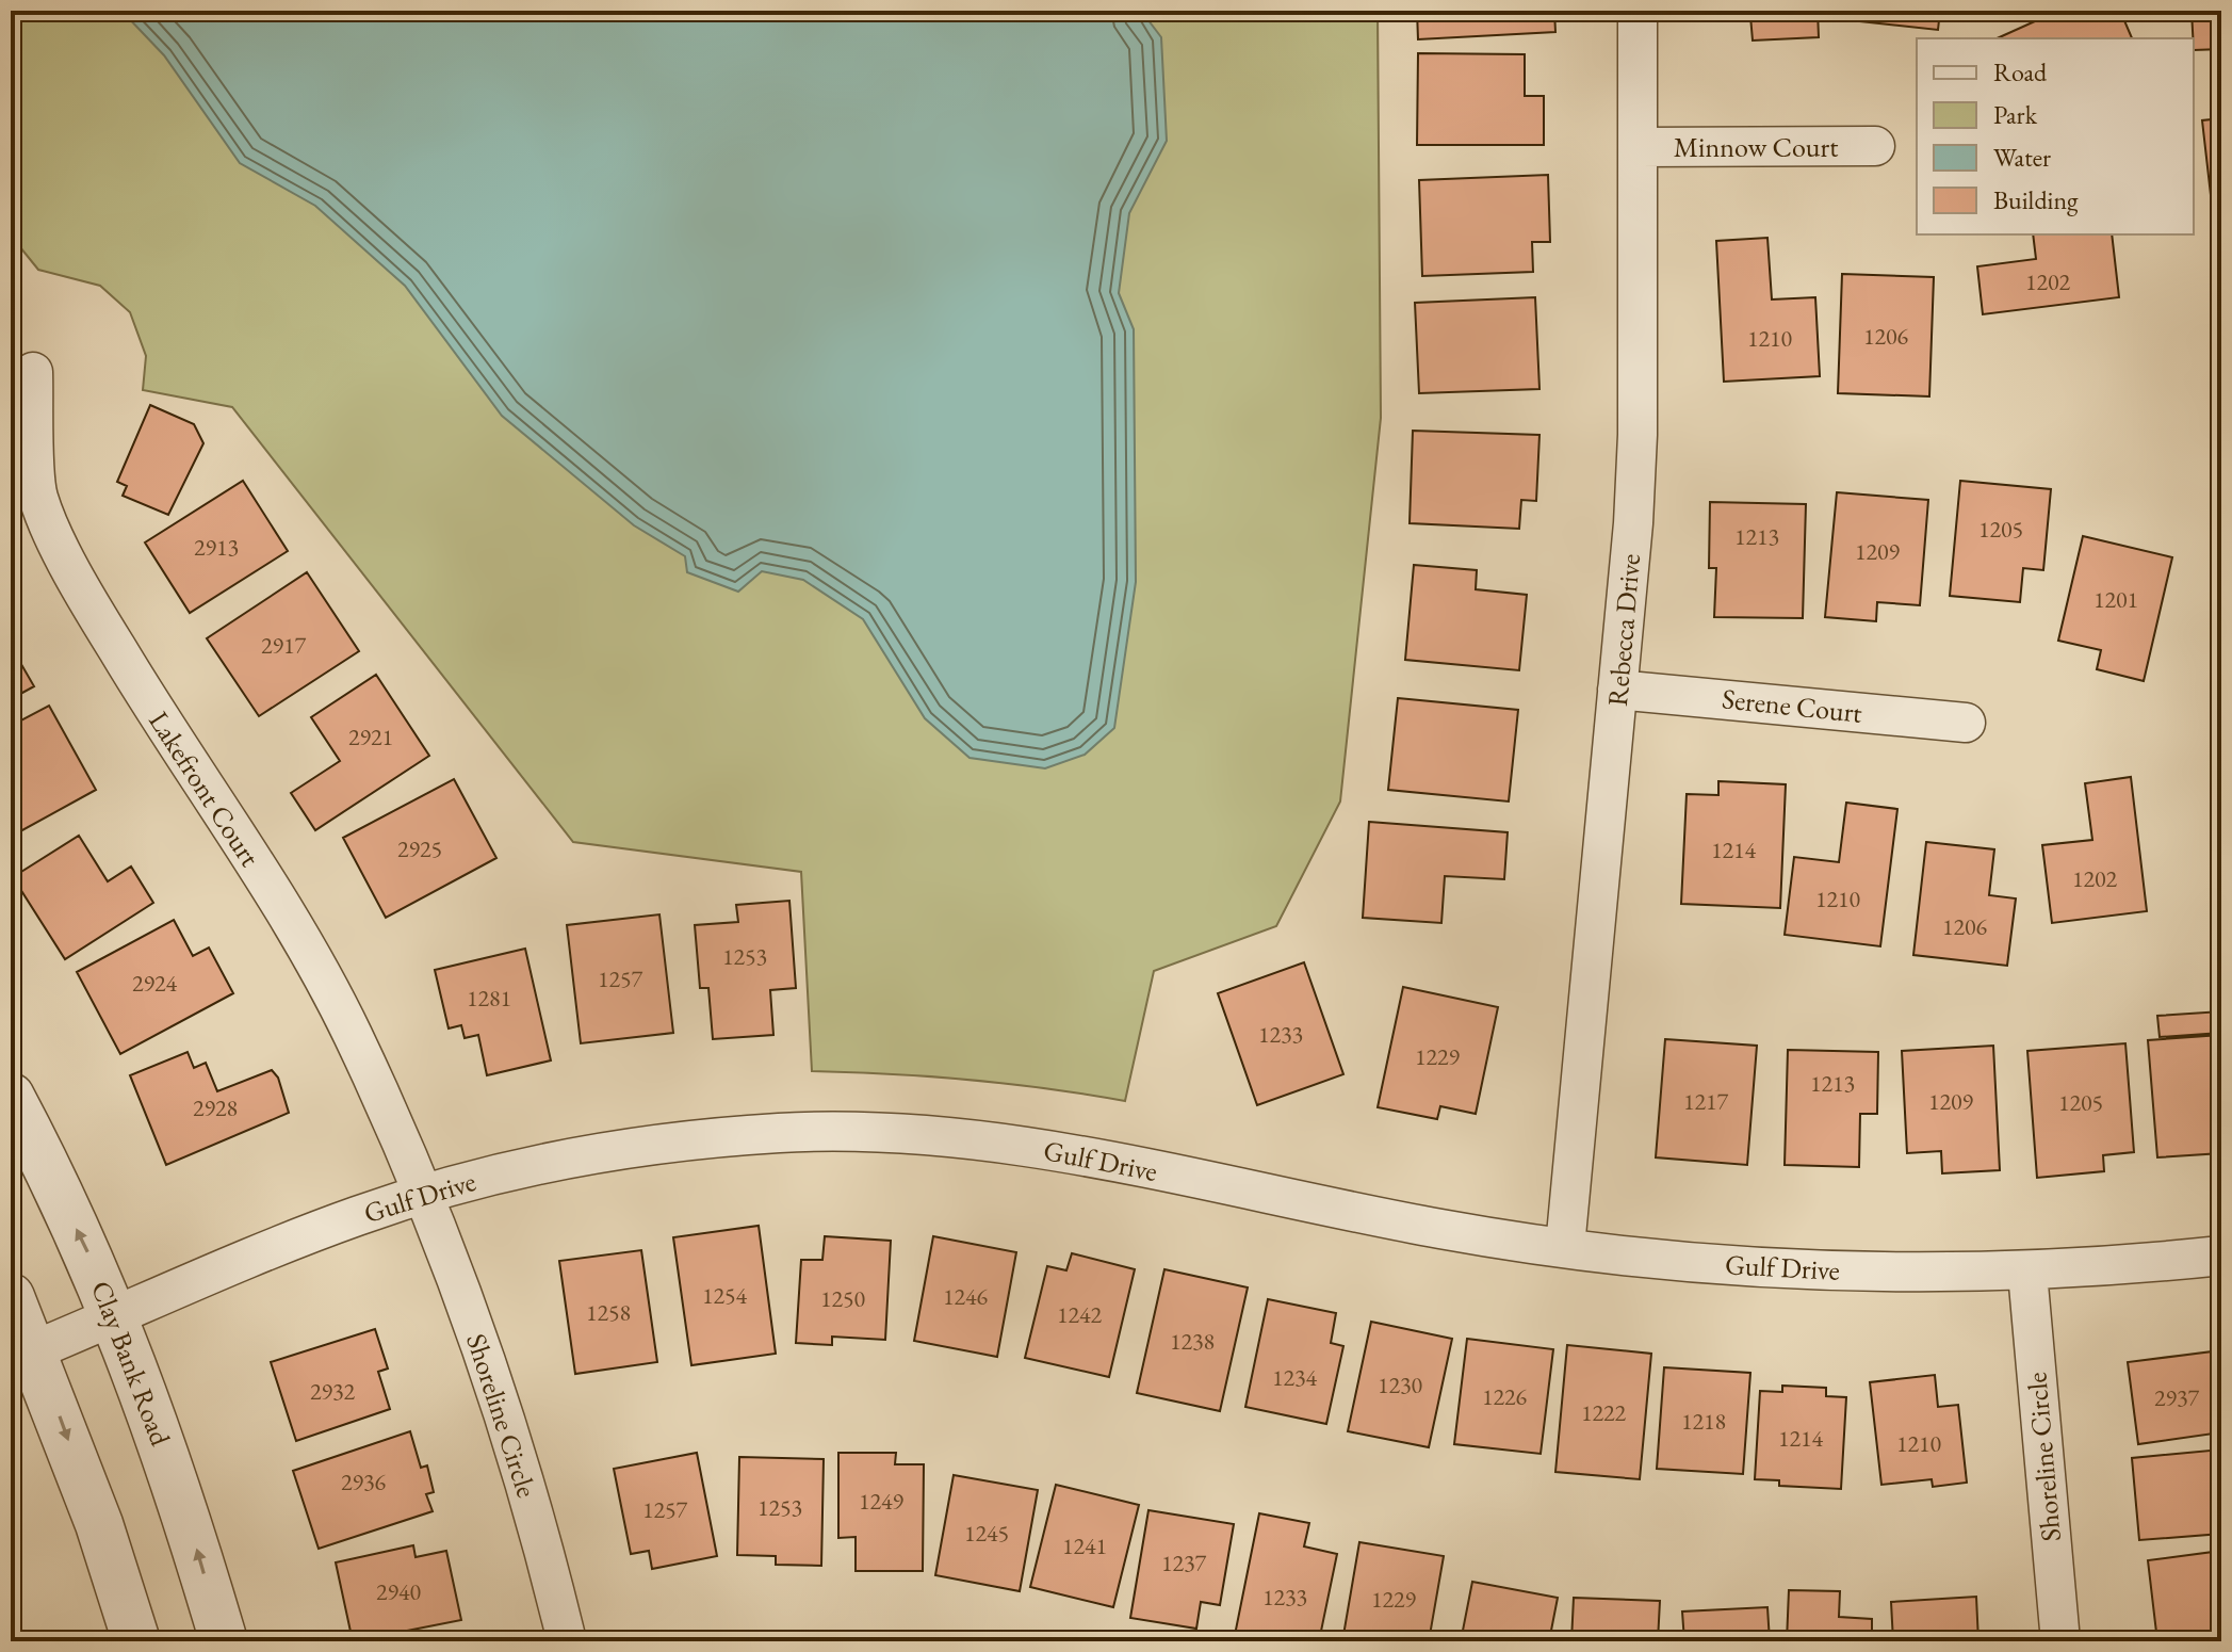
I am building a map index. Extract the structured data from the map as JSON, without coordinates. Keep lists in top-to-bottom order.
{
  "streets": {
    "street": [
      "Minnow Court",
      "Rebecca Drive",
      "Serene Court",
      "Lakefront Court",
      "Gulf Drive",
      "Clay Bank Road",
      "Shoreline Circle"
    ]
  },
  "crossings": [
    ["Minnow Court", "Rebecca Drive"],
    ["Rebecca Drive", "Serene Court"],
    ["Rebecca Drive", "Gulf Drive"],
    ["Lakefront Court", "Gulf Drive"],
    ["Lakefront Court", "Shoreline Circle"],
    ["Gulf Drive", "Clay Bank Road"],
    ["Gulf Drive", "Shoreline Circle"]
  ],
  "house_numbers": [
    "1202",
    "1206",
    "1210",
    "1205",
    "1213",
    "2913",
    "1209",
    "1201",
    "2917",
    "2921",
    "2925",
    "1214",
    "1202",
    "1210",
    "1206",
    "1253",
    "1257",
    "2924",
    "1281",
    "1233",
    "1229",
    "1213",
    "1217",
    "1209",
    "1205",
    "2928",
    "1254",
    "1246",
    "1250",
    "1258",
    "1242",
    "1238",
    "1234",
    "1230",
    "2932",
    "1226",
    "2937",
    "1222",
    "1218",
    "1214",
    "1210",
    "2936",
    "1249",
    "1253",
    "1257",
    "1245",
    "1241",
    "1237",
    "2940",
    "1233",
    "1229"
  ],
  "legend": [
    "Road",
    "Park",
    "Water",
    "Building"
  ]
}
